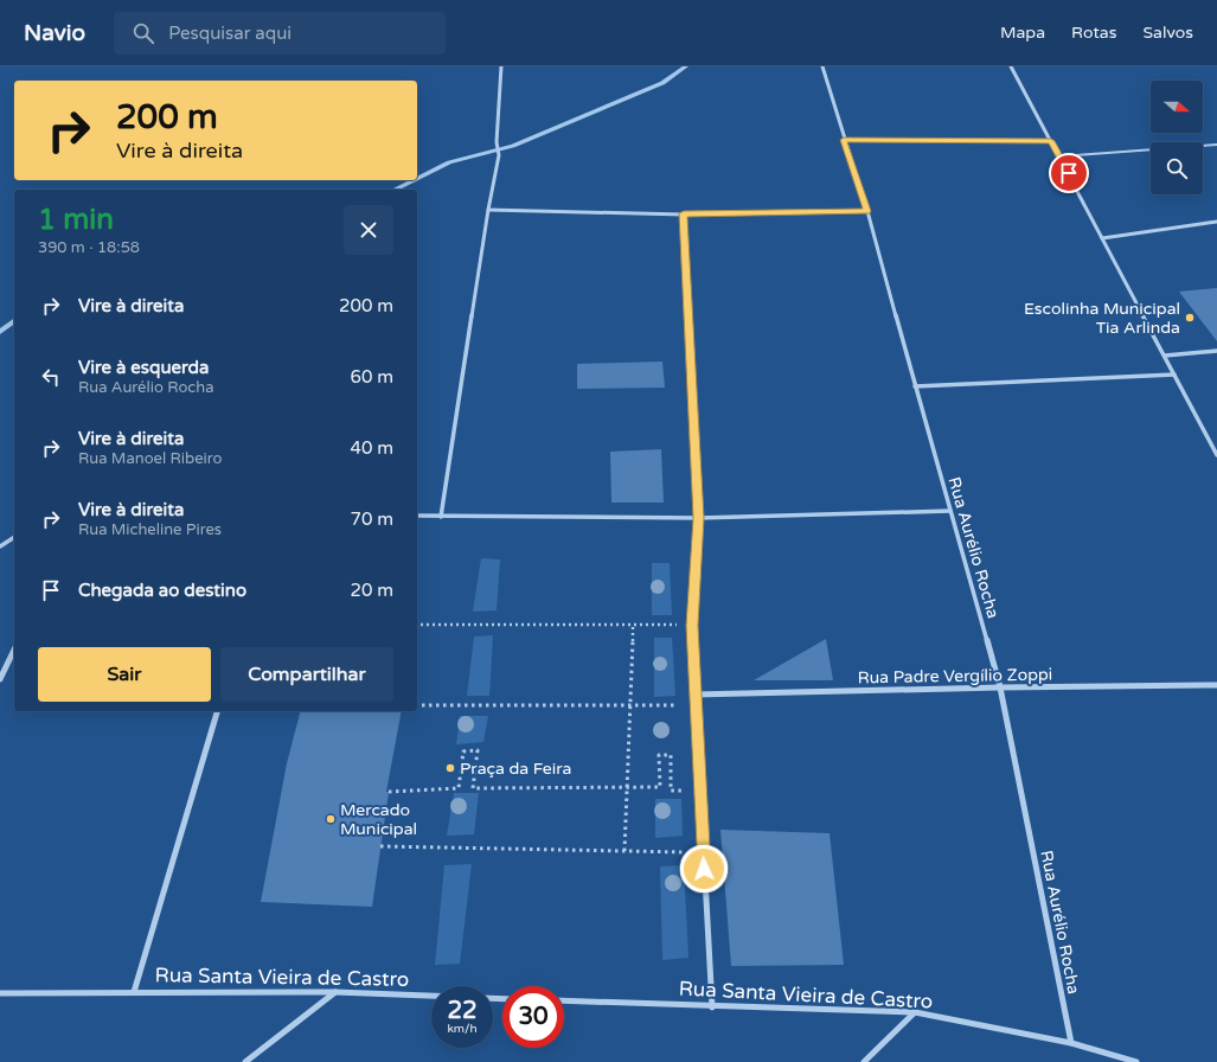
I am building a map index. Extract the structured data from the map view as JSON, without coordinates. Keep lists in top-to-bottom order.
{
  "streets": {
    "street": ["Rua Aurélio Rocha", "Rua Padre Vergílio Zoppi", "Rua Santa Vieira de Castro"]
  },
  "crossings": [
    ["Rua Aurélio Rocha", "Rua Padre Vergílio Zoppi"],
    ["Rua Aurélio Rocha", "Rua Santa Vieira de Castro"]
  ],
  "places": ["Escolinha Municipal Tia Arlinda", "Praça da Feira", "Mercado Municipal"],
  "north": "right",
  "page": {
    "header": "Navio",
    "search": "Pesquisar aqui",
    "nav": ["Mapa", "Rotas", "Salvos"],
    "turn": ["200 m", "Vire à direita"],
    "heading": ["1 min", "390 m · 18:58"],
    "list": [
      {
        "name": "Vire à direita",
        "value": "200 m"
      },
      {
        "name": "Vire à esquerda",
        "note": "Rua Aurélio Rocha",
        "value": "60 m"
      },
      {
        "name": "Vire à direita",
        "note": "Rua Manoel Ribeiro",
        "value": "40 m"
      },
      {
        "name": "Vire à direita",
        "note": "Rua Micheline Pires",
        "value": "70 m"
      },
      {
        "name": "Chegada ao destino",
        "value": "20 m"
      }
    ],
    "buttons": ["Sair", "Compartilhar"],
    "speed": "22 km/h",
    "limit": "30"
  }
}
